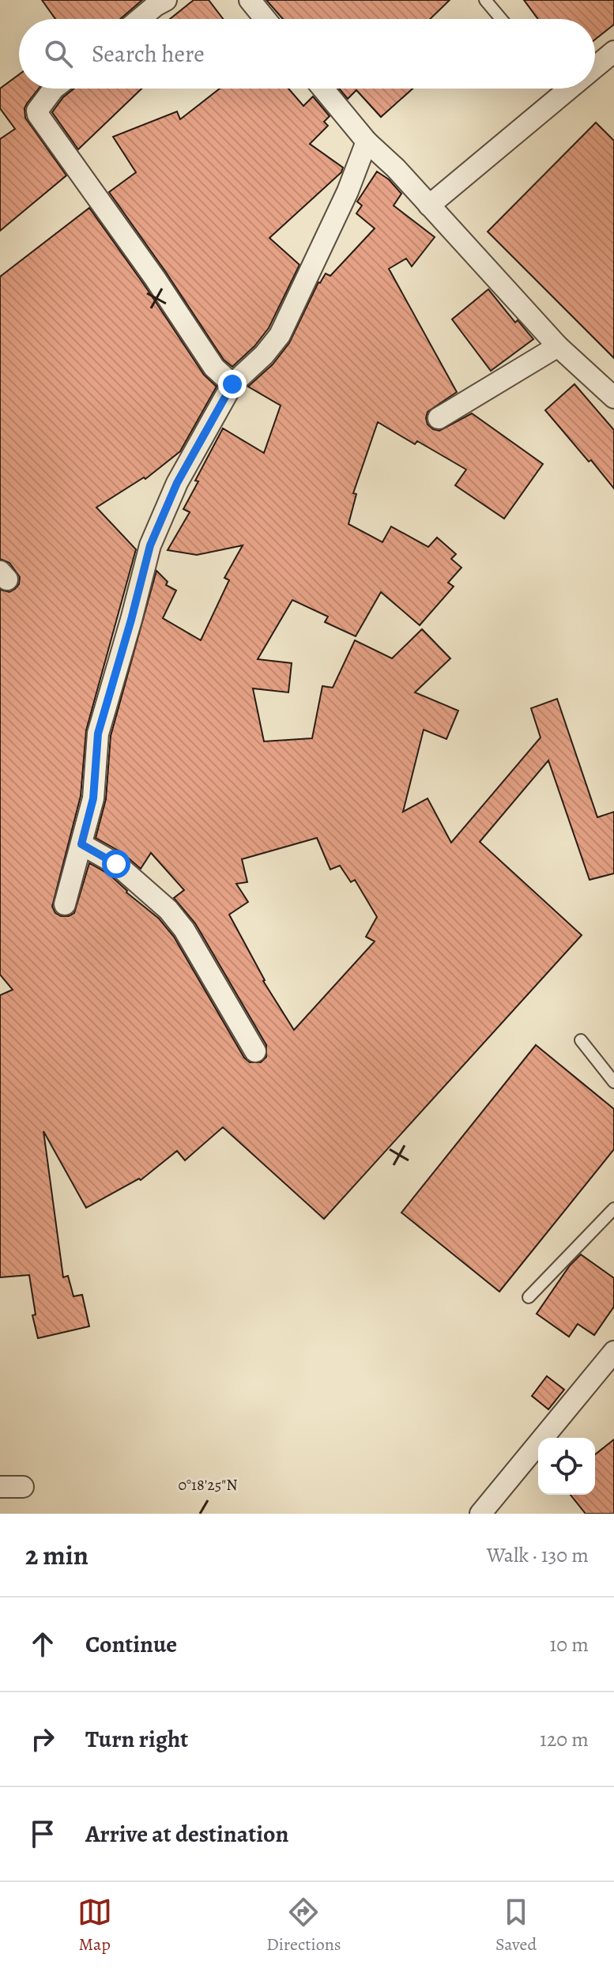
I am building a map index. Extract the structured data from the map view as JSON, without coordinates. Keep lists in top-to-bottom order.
{
  "page": {
    "search": "Search here",
    "heading": ["2 min", "Walk · 130 m"],
    "list": [
      ["Continue", "10 m"],
      ["Turn right", "120 m"],
      "Arrive at destination"
    ],
    "nav": ["Map", "Directions", "Saved"]
  },
  "coordinates": ["0°18'25\"N"]
}
